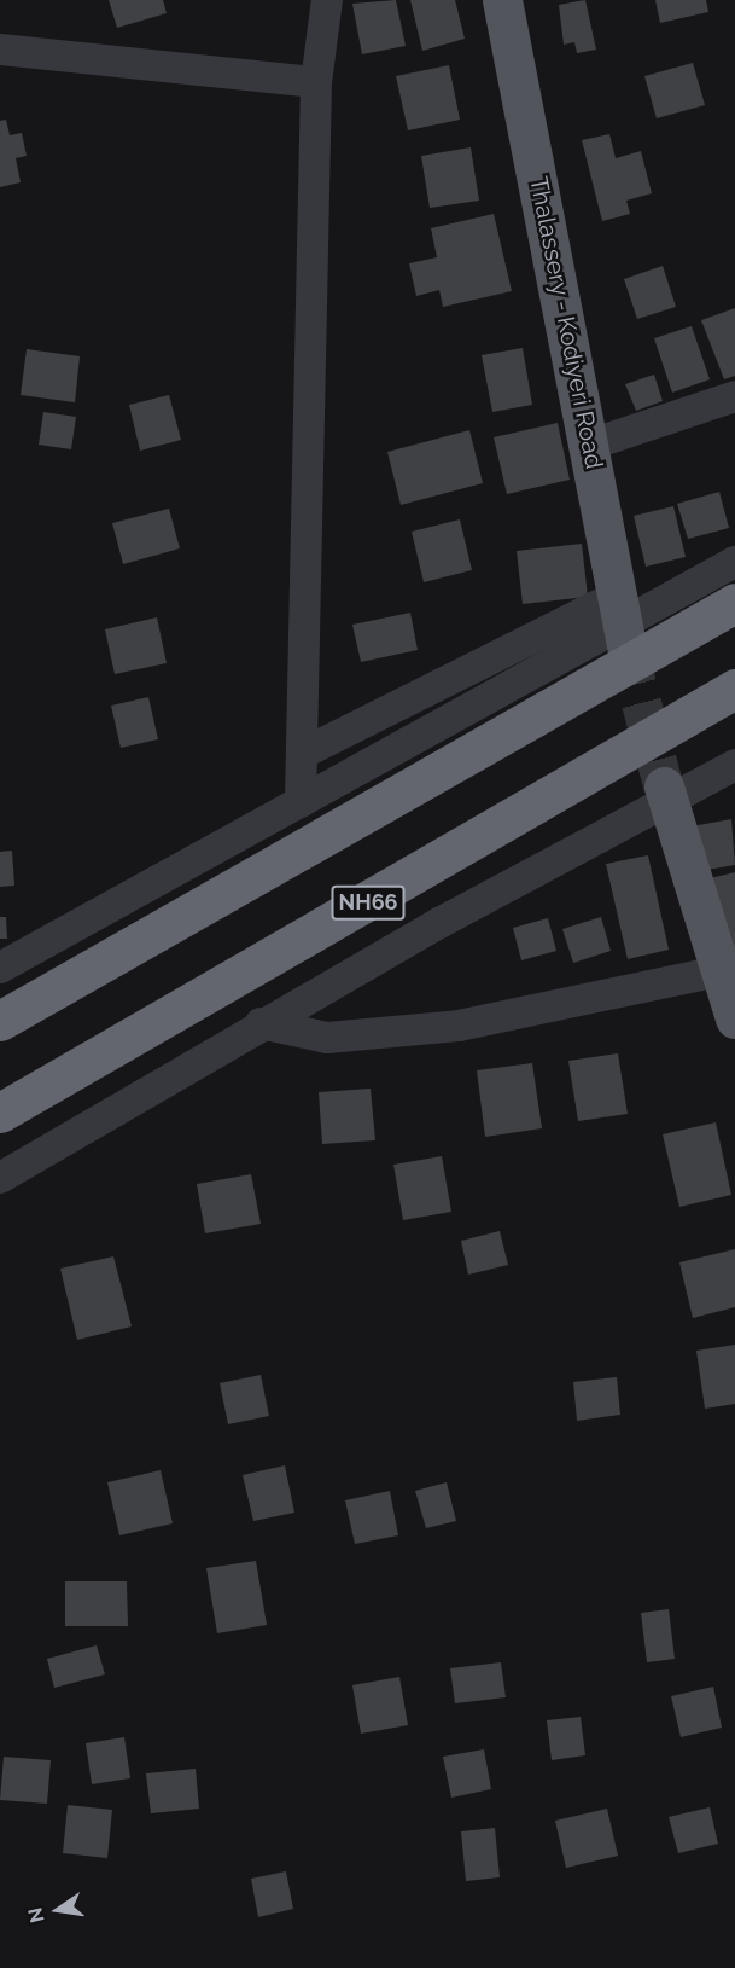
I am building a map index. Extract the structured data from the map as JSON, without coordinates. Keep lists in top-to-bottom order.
{
  "streets": {
    "highway": ["NH66"],
    "main road": ["Thalassery - Kodiyeri Road"]
  },
  "north": "left"
}
